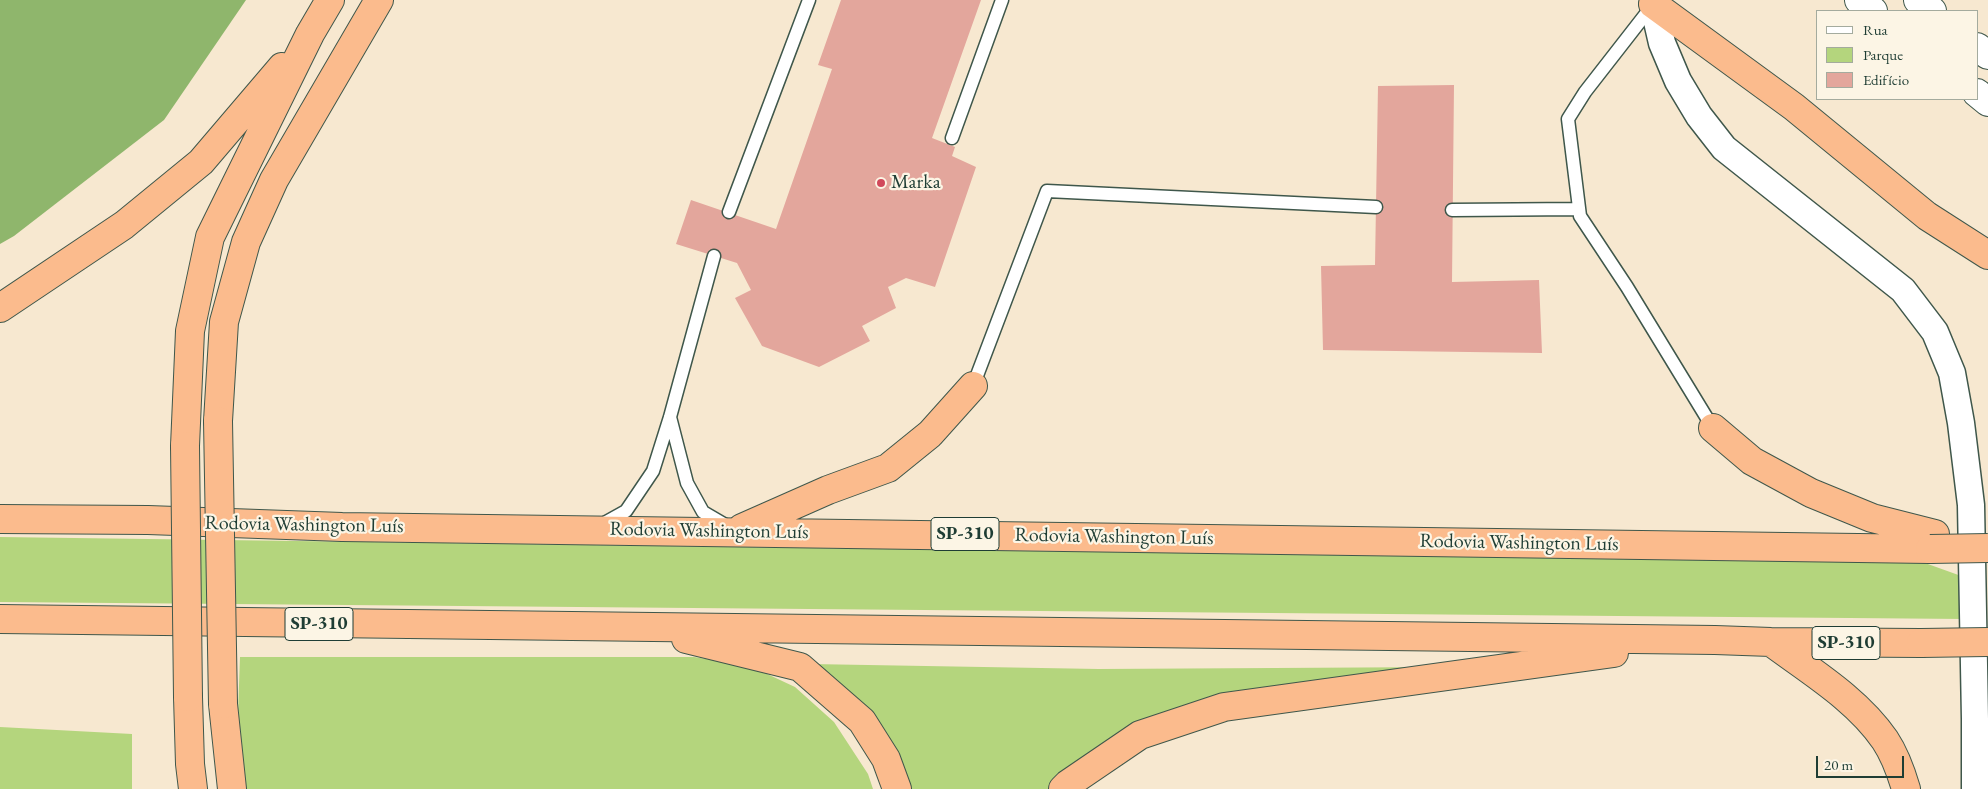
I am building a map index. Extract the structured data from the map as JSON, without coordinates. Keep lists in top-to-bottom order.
{
  "streets": {
    "highway": ["Rodovia Washington Luís", "SP-310"]
  },
  "places": ["Marka"],
  "legend": ["Rua", "Parque", "Edifício"],
  "scale_bar": "20 m"
}
